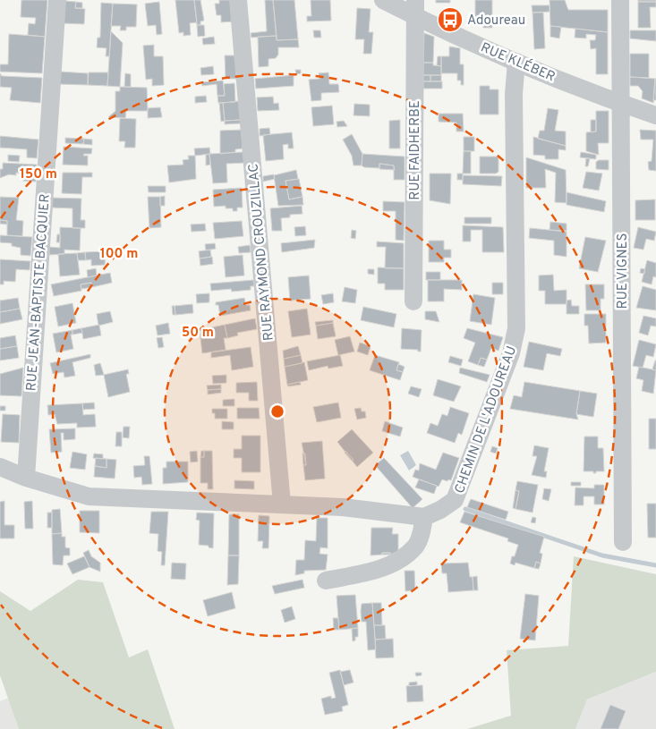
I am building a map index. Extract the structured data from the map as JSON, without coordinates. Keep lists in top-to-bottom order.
{
  "streets": {
    "street": [
      "RUE KLÉBER",
      "RUE FAIDHERBE",
      "RUE RAYMOND CROUZILLAC",
      "RUE VIGNES",
      "RUE JEAN-BAPTISTE BACQUIER",
      "CHEMIN DE L'ADOUREAU"
    ]
  },
  "crossings": [
    ["RUE KLÉBER", "RUE FAIDHERBE"],
    ["RUE KLÉBER", "RUE VIGNES"],
    ["RUE KLÉBER", "CHEMIN DE L'ADOUREAU"]
  ],
  "places": {
    "bus stop": ["Adoureau"]
  },
  "rings": ["150 m", "100 m", "50 m"]
}
